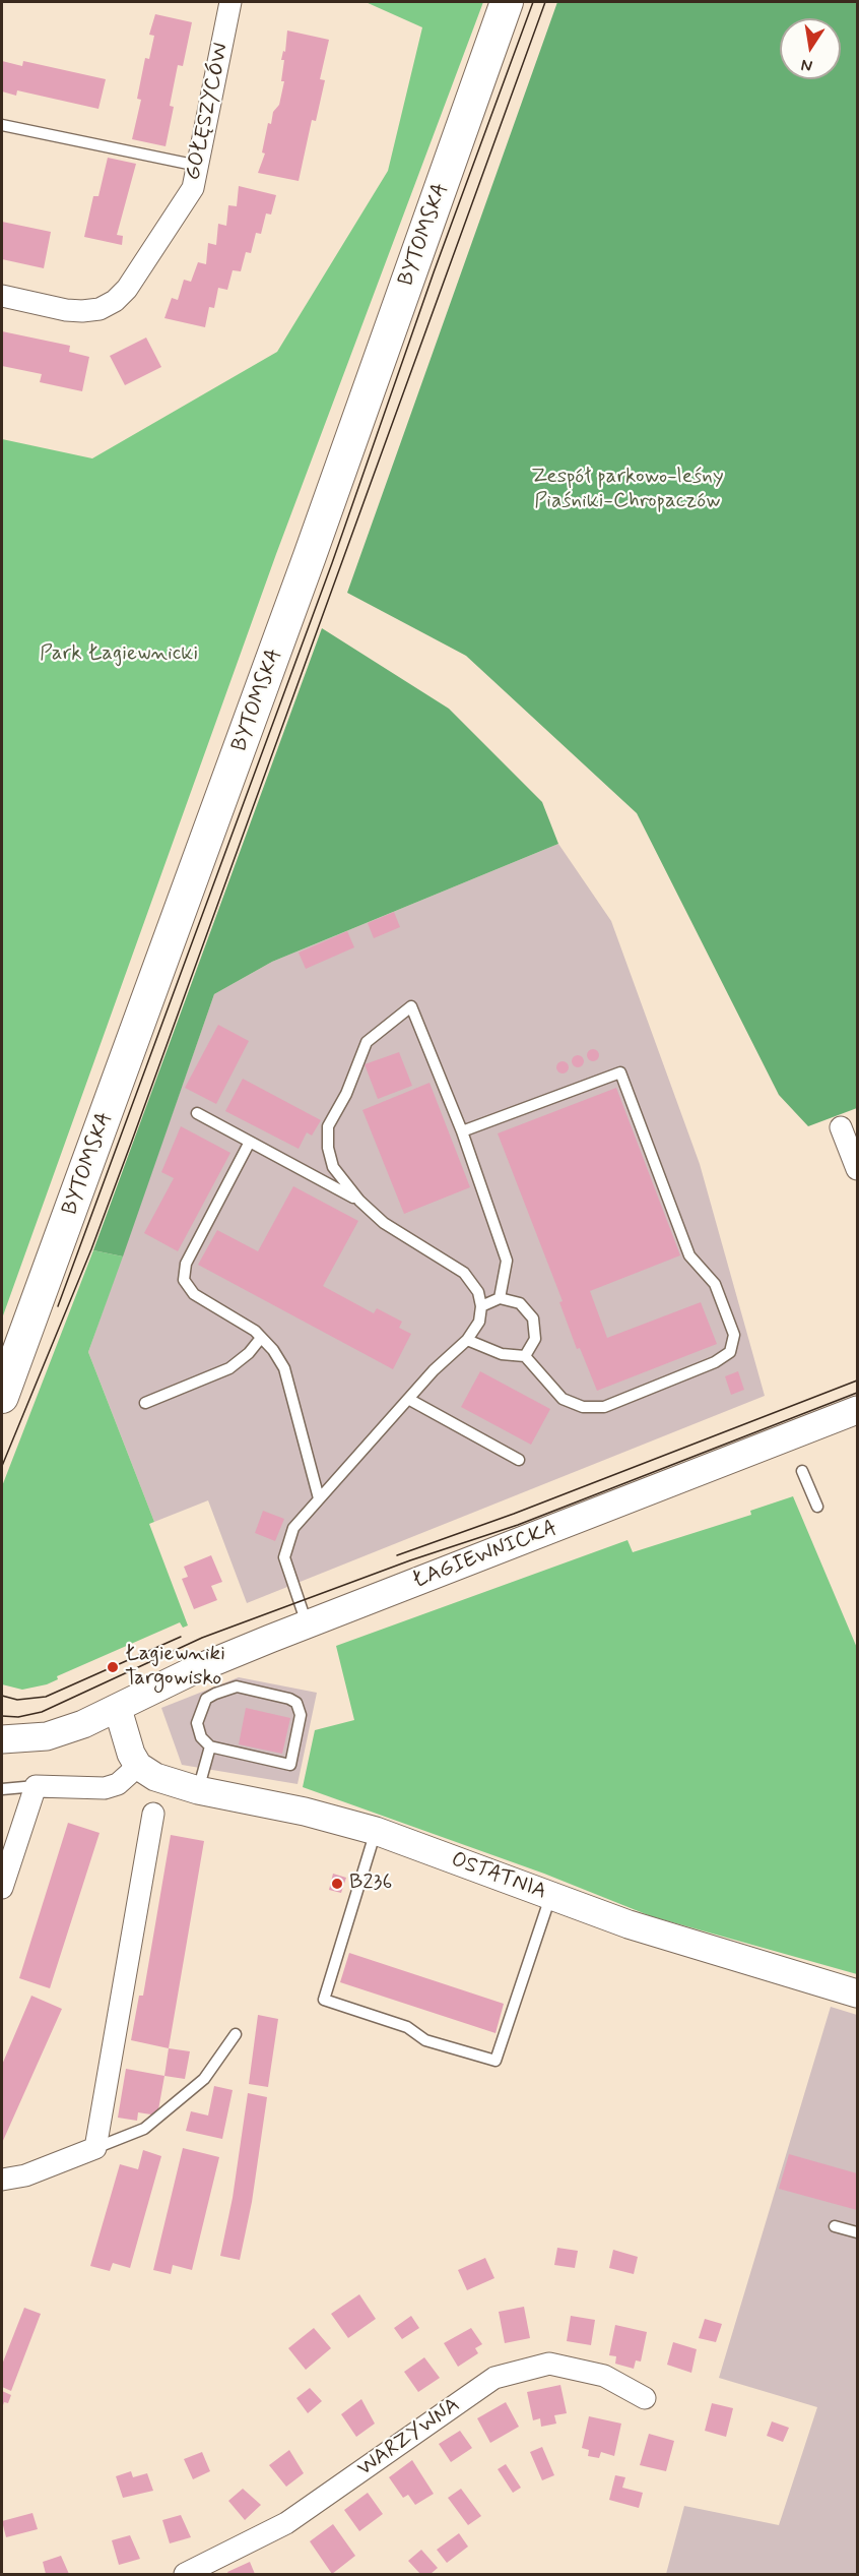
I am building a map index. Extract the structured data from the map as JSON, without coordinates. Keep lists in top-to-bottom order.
{
  "streets": {
    "main road": ["BYTOMSKA"],
    "street": [
      "GOŁĘSZYCÓW",
      "ŁAGIEWNICKA",
      "OSTATNIA",
      "WARZYWNA"
    ]
  },
  "parks": ["Zespół parkowo-leśny Piaśniki-Chropaczów", "Park Łagiewnicki"],
  "places": ["Łagiewniki Targowisko", "B236"],
  "north": "bottom"
}
